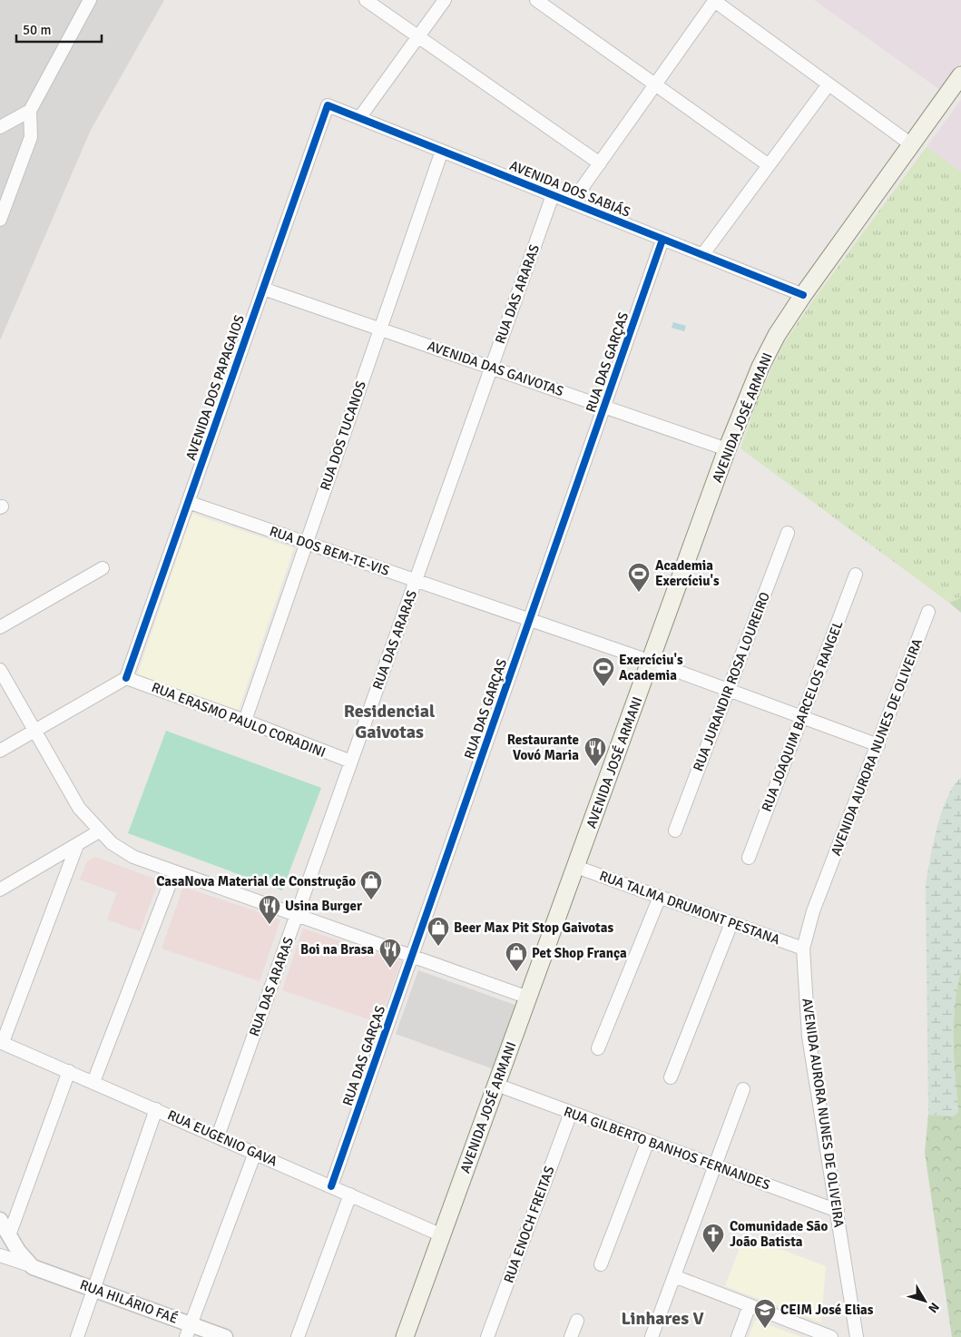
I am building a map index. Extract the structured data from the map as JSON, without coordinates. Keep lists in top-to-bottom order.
{
  "streets": {
    "main road": ["AVENIDA JOSÉ ARMANI"],
    "street": [
      "AVENIDA DOS SABIÁS",
      "RUA DAS ARARAS",
      "RUA DAS GARÇAS",
      "AVENIDA DAS GAIVOTAS",
      "AVENIDA DOS PAPAGAIOS",
      "RUA DOS TUCANOS",
      "RUA DOS BEM-TE-VIS",
      "RUA JURANDIR ROSA LOUREIRO",
      "RUA JOAQUIM BARCELOS RANGEL",
      "RUA ERASMO PAULO CORADINI",
      "AVENIDA AURORA NUNES DE OLIVEIRA",
      "RUA TALMA DRUMONT PESTANA",
      "RUA EUGENIO GAVA",
      "RUA GILBERTO BANHOS FERNANDES",
      "RUA ENOCH FREITAS",
      "RUA HILÁRIO FAÉ"
    ]
  },
  "crossings": [
    ["AVENIDA DOS SABIÁS", "RUA DAS ARARAS"],
    ["AVENIDA DOS SABIÁS", "RUA DAS GARÇAS"],
    ["AVENIDA DOS SABIÁS", "AVENIDA DOS PAPAGAIOS"],
    ["AVENIDA DOS SABIÁS", "AVENIDA JOSÉ ARMANI"],
    ["AVENIDA DOS SABIÁS", "RUA DOS TUCANOS"],
    ["RUA DAS ARARAS", "AVENIDA DAS GAIVOTAS"],
    ["RUA DAS ARARAS", "RUA DOS BEM-TE-VIS"],
    ["RUA DAS ARARAS", "RUA ERASMO PAULO CORADINI"],
    ["RUA DAS ARARAS", "RUA EUGENIO GAVA"],
    ["RUA DAS GARÇAS", "AVENIDA DAS GAIVOTAS"],
    ["RUA DAS GARÇAS", "RUA DOS BEM-TE-VIS"],
    ["RUA DAS GARÇAS", "RUA EUGENIO GAVA"],
    ["AVENIDA DAS GAIVOTAS", "AVENIDA DOS PAPAGAIOS"],
    ["AVENIDA DAS GAIVOTAS", "AVENIDA JOSÉ ARMANI"],
    ["AVENIDA DAS GAIVOTAS", "RUA DOS TUCANOS"],
    ["AVENIDA DOS PAPAGAIOS", "RUA DOS BEM-TE-VIS"],
    ["AVENIDA DOS PAPAGAIOS", "RUA ERASMO PAULO CORADINI"],
    ["AVENIDA JOSÉ ARMANI", "RUA DOS BEM-TE-VIS"],
    ["AVENIDA JOSÉ ARMANI", "RUA TALMA DRUMONT PESTANA"],
    ["AVENIDA JOSÉ ARMANI", "RUA EUGENIO GAVA"],
    ["AVENIDA JOSÉ ARMANI", "RUA GILBERTO BANHOS FERNANDES"],
    ["RUA DOS TUCANOS", "RUA DOS BEM-TE-VIS"],
    ["RUA DOS TUCANOS", "RUA ERASMO PAULO CORADINI"],
    ["RUA DOS BEM-TE-VIS", "RUA JURANDIR ROSA LOUREIRO"],
    ["RUA DOS BEM-TE-VIS", "RUA JOAQUIM BARCELOS RANGEL"],
    ["RUA DOS BEM-TE-VIS", "AVENIDA AURORA NUNES DE OLIVEIRA"],
    ["AVENIDA AURORA NUNES DE OLIVEIRA", "RUA TALMA DRUMONT PESTANA"],
    ["AVENIDA AURORA NUNES DE OLIVEIRA", "RUA GILBERTO BANHOS FERNANDES"],
    ["RUA GILBERTO BANHOS FERNANDES", "RUA ENOCH FREITAS"]
  ],
  "districts": ["Residencial Gaivotas", "Linhares V"],
  "places": {
    "sports": ["Academia Exercíciu's", "Exercíciu's Academia"],
    "restaurant": ["Restaurante Vovó Maria", "Usina Burger", "Boi na Brasa"],
    "shop": ["CasaNova Material de Construção", "Beer Max Pit Stop Gaivotas", "Pet Shop França"],
    "church": ["Comunidade São João Batista"],
    "school or university": ["CEIM José Elias"]
  },
  "scale_bar": "50 m",
  "north": "bottom right"
}
